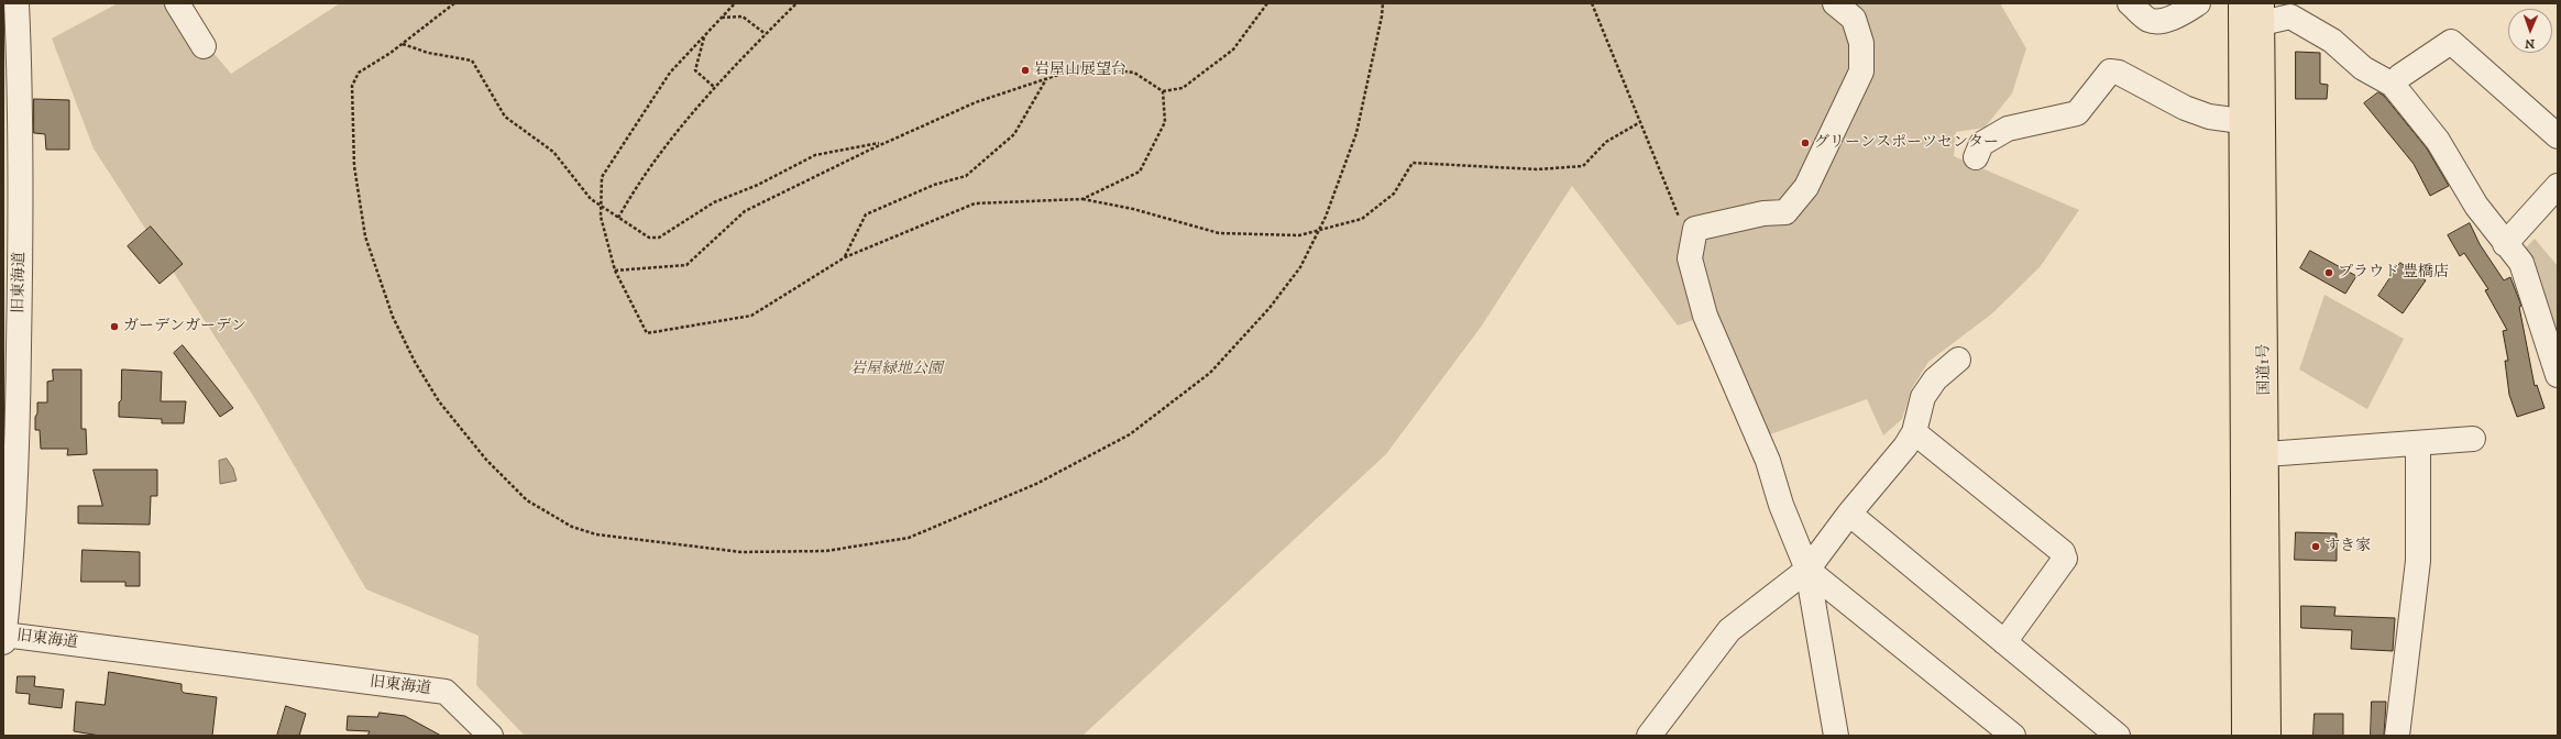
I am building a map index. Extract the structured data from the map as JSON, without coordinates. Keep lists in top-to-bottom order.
{
  "streets": {
    "highway": ["国道1号"],
    "street": ["旧東海道"]
  },
  "parks": ["岩屋緑地公園"],
  "places": [
    "岩屋山展望台",
    "グリーンスポーツセンター",
    "プラウド 豊橋店",
    "ガーデンガーデン",
    "すき家"
  ],
  "north": "bottom"
}
